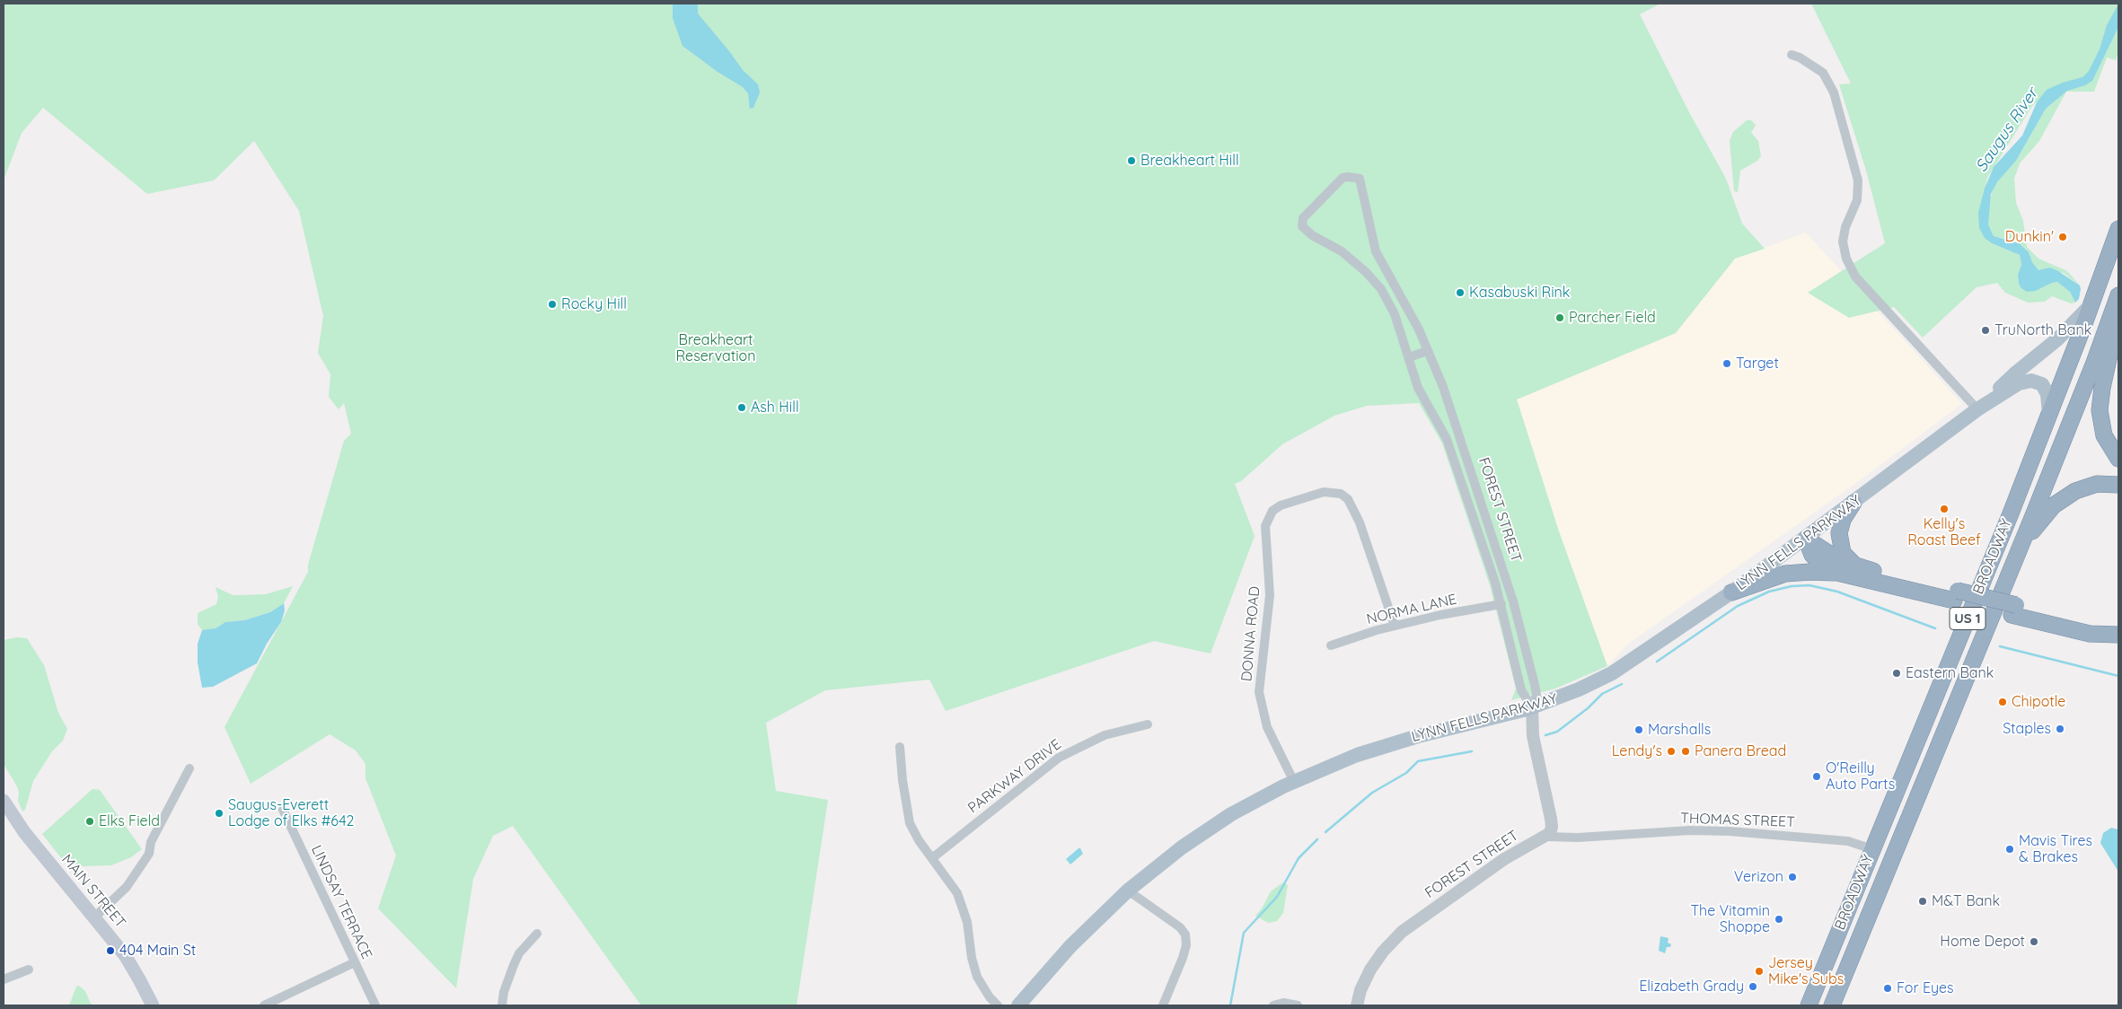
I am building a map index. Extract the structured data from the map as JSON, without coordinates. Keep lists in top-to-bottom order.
{
  "streets": {
    "highway": ["BROADWAY", "US 1"],
    "main road": ["LYNN FELLS PARKWAY", "MAIN STREET"],
    "street": [
      "FOREST STREET",
      "NORMA LANE",
      "DONNA ROAD",
      "PARKWAY DRIVE",
      "THOMAS STREET",
      "LINDSAY TERRACE"
    ]
  },
  "crossings": [
    ["FOREST STREET", "LYNN FELLS PARKWAY"],
    ["FOREST STREET", "NORMA LANE"],
    ["FOREST STREET", "THOMAS STREET"],
    ["LYNN FELLS PARKWAY", "BROADWAY"],
    ["LYNN FELLS PARKWAY", "DONNA ROAD"],
    ["BROADWAY", "THOMAS STREET"],
    ["NORMA LANE", "DONNA ROAD"]
  ],
  "water": ["Saugus River"],
  "parks": ["Breakheart Reservation"],
  "places": [
    "Breakheart Hill",
    "Dunkin'",
    "Kasabuski Rink",
    "Rocky Hill",
    "Parcher Field",
    "TruNorth Bank",
    "Target",
    "Ash Hill",
    "Kelly's Roast Beef",
    "Eastern Bank",
    "Chipotle",
    "Staples",
    "Marshalls",
    "Lendy's",
    "Panera Bread",
    "O'Reilly Auto Parts",
    "Saugus-Everett Lodge of Elks #642",
    "Elks Field",
    "Mavis Tires & Brakes",
    "Verizon",
    "M&T Bank",
    "The Vitamin Shoppe",
    "Home Depot",
    "404 Main St",
    "Jersey Mike's Subs",
    "Elizabeth Grady",
    "For Eyes"
  ]
}
